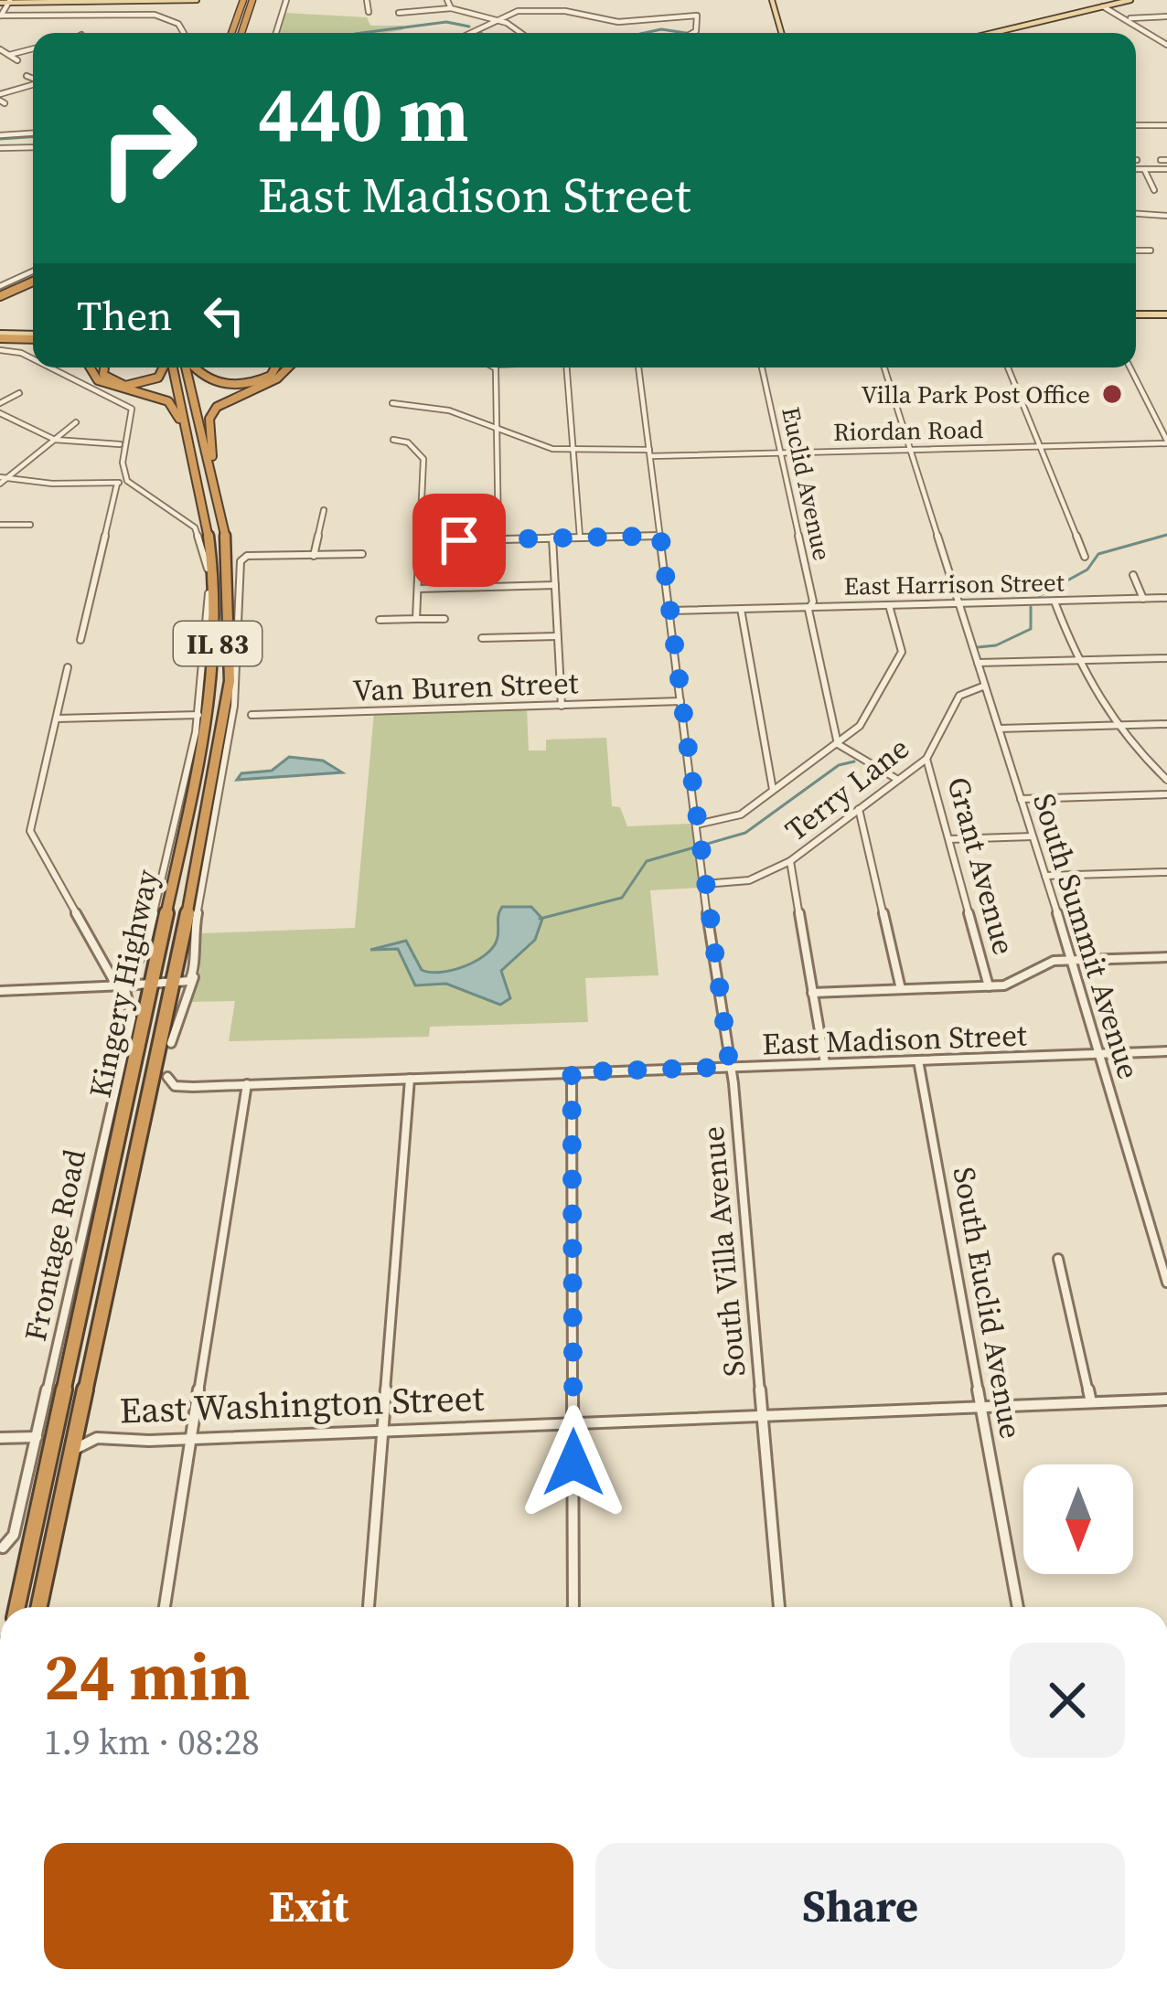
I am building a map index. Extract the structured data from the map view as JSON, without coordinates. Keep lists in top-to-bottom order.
{
  "streets": {
    "highway": ["IL 83", "Kingery Highway"],
    "street": [
      "Riordan Road",
      "Euclid Avenue",
      "East Harrison Street",
      "Van Buren Street",
      "Terry Lane",
      "Grant Avenue",
      "South Summit Avenue",
      "East Madison Street",
      "Frontage Road",
      "South Villa Avenue",
      "South Euclid Avenue",
      "East Washington Street"
    ]
  },
  "crossings": [
    ["Riordan Road", "Euclid Avenue"],
    ["Riordan Road", "South Summit Avenue"],
    ["Riordan Road", "South Villa Avenue"],
    ["Euclid Avenue", "East Harrison Street"],
    ["East Harrison Street", "South Summit Avenue"],
    ["East Harrison Street", "South Villa Avenue"],
    ["Van Buren Street", "South Villa Avenue"],
    ["Terry Lane", "Grant Avenue"],
    ["Terry Lane", "South Summit Avenue"],
    ["Terry Lane", "South Villa Avenue"],
    ["South Summit Avenue", "East Madison Street"],
    ["Kingery Highway", "East Washington Street"],
    ["East Madison Street", "South Villa Avenue"],
    ["East Madison Street", "South Euclid Avenue"],
    ["South Villa Avenue", "East Washington Street"],
    ["South Euclid Avenue", "East Washington Street"]
  ],
  "places": ["Villa Park Post Office"],
  "north": "bottom",
  "page": {
    "turn": ["440 m", "East Madison Street"],
    "then": "Then",
    "heading": ["24 min", "1.9 km · 08:28"],
    "buttons": ["Exit", "Share"]
  }
}
